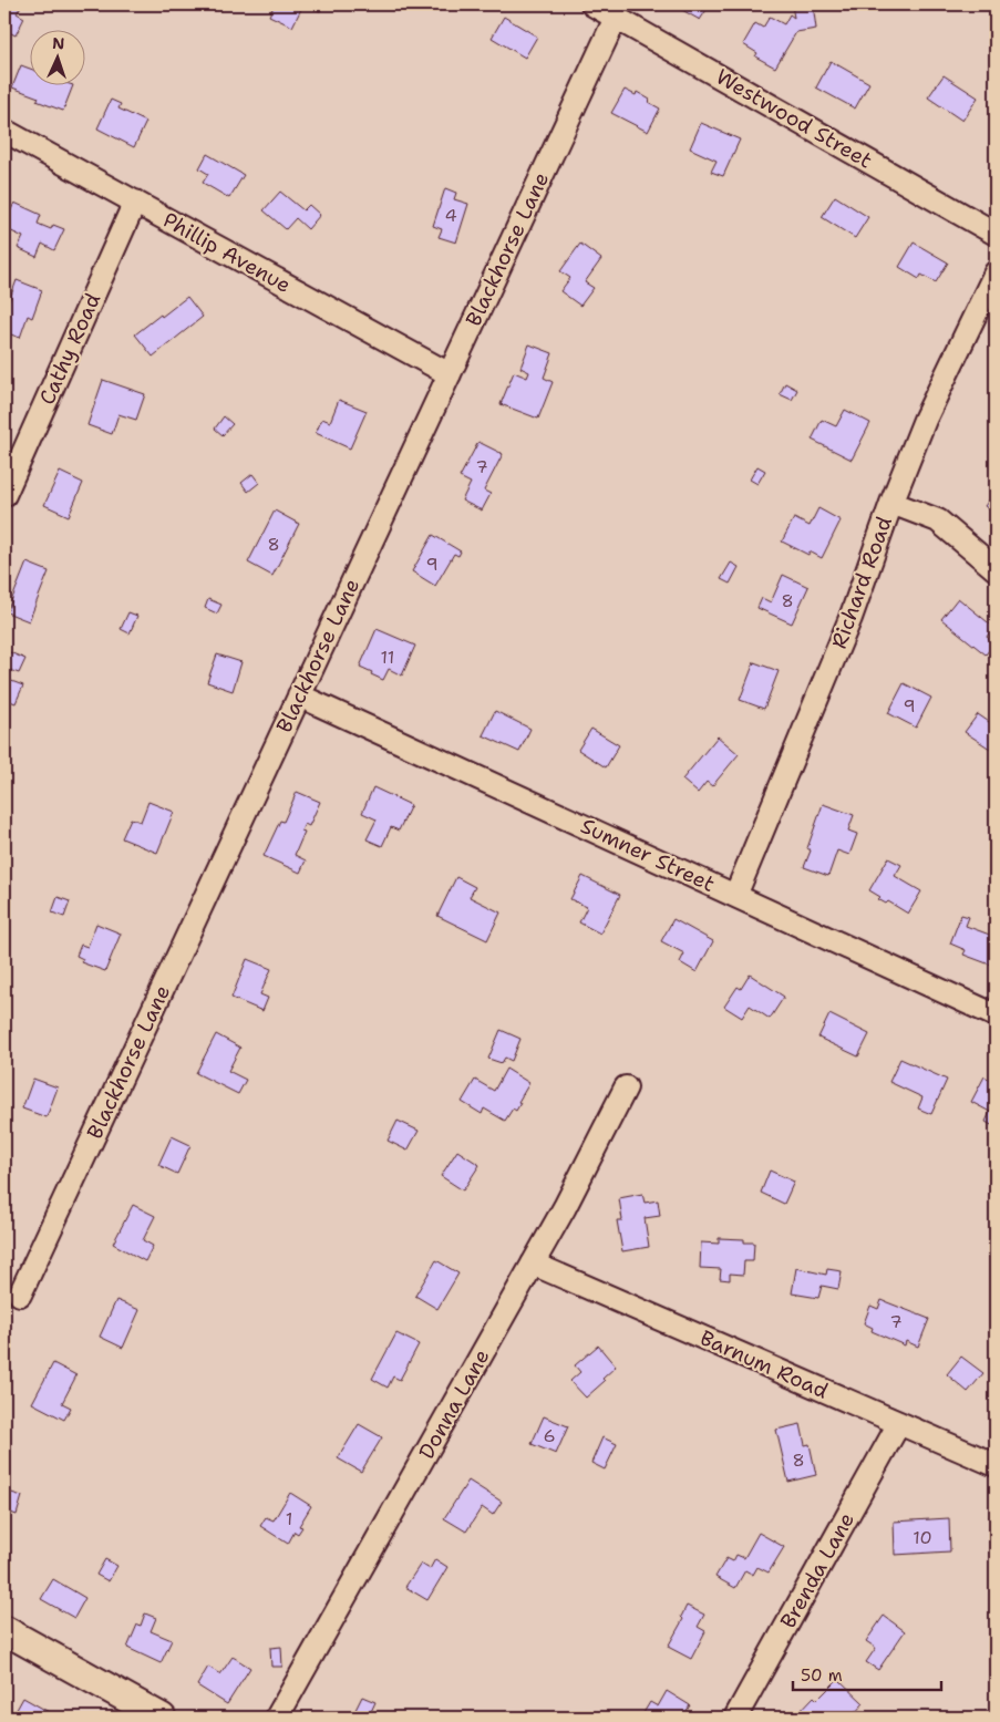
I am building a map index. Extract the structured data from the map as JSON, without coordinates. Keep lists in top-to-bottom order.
{
  "streets": {
    "street": [
      "Westwood Street",
      "Blackhorse Lane",
      "Phillip Avenue",
      "Cathy Road",
      "Richard Road",
      "Sumner Street",
      "Barnum Road",
      "Donna Lane",
      "Brenda Lane"
    ]
  },
  "crossings": [
    ["Westwood Street", "Blackhorse Lane"],
    ["Blackhorse Lane", "Phillip Avenue"],
    ["Blackhorse Lane", "Sumner Street"],
    ["Phillip Avenue", "Cathy Road"],
    ["Richard Road", "Sumner Street"],
    ["Barnum Road", "Donna Lane"],
    ["Barnum Road", "Brenda Lane"]
  ],
  "house_numbers": [
    "4",
    "7",
    "8",
    "9",
    "8",
    "11",
    "9",
    "7",
    "6",
    "8",
    "1",
    "10"
  ],
  "scale_bar": "50 m",
  "north": "top"
}
